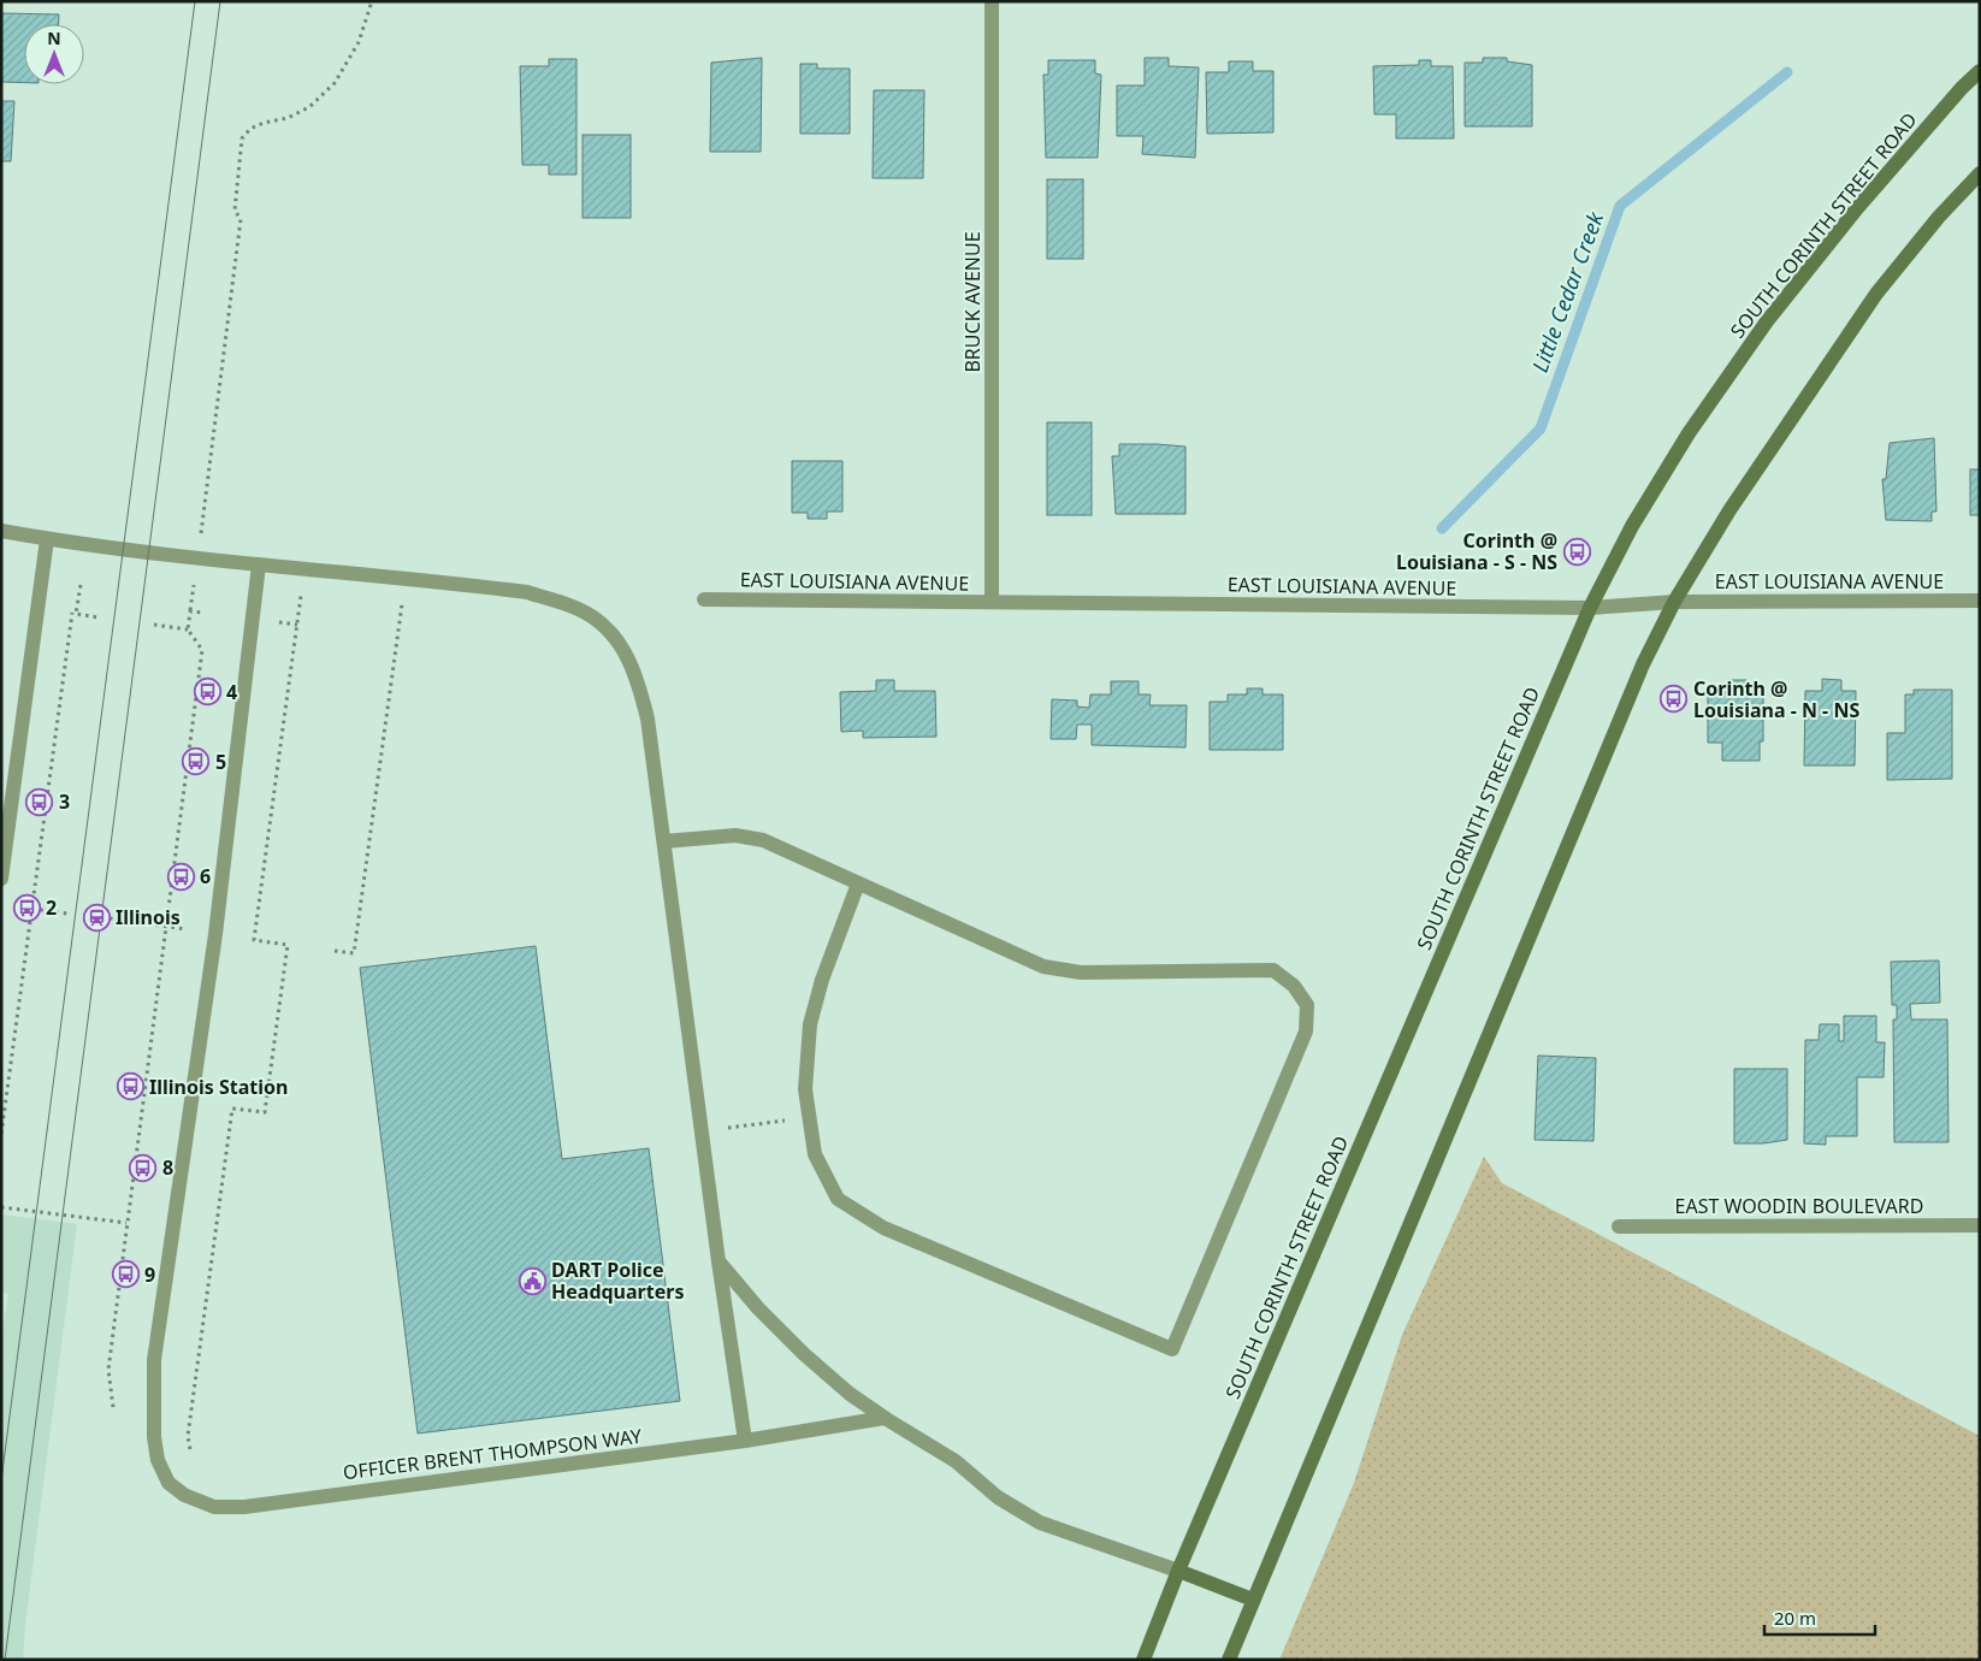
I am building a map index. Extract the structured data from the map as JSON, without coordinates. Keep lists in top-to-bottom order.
{
  "streets": {
    "main road": ["SOUTH CORINTH STREET ROAD"],
    "street": [
      "BRUCK AVENUE",
      "EAST LOUISIANA AVENUE",
      "EAST WOODIN BOULEVARD",
      "OFFICER BRENT THOMPSON WAY"
    ]
  },
  "crossings": [
    ["SOUTH CORINTH STREET ROAD", "EAST LOUISIANA AVENUE"],
    ["BRUCK AVENUE", "EAST LOUISIANA AVENUE"]
  ],
  "water": ["Little Cedar Creek"],
  "places": {
    "bus stop": [
      "Corinth @ Louisiana - S - NS",
      "4",
      "Corinth @ Louisiana - N - NS",
      "5",
      "3",
      "6",
      "2",
      "Illinois Station",
      "8",
      "9"
    ],
    "station": ["Illinois"],
    "public building": ["DART Police Headquarters"]
  },
  "scale_bar": "20 m",
  "north": "top"
}
